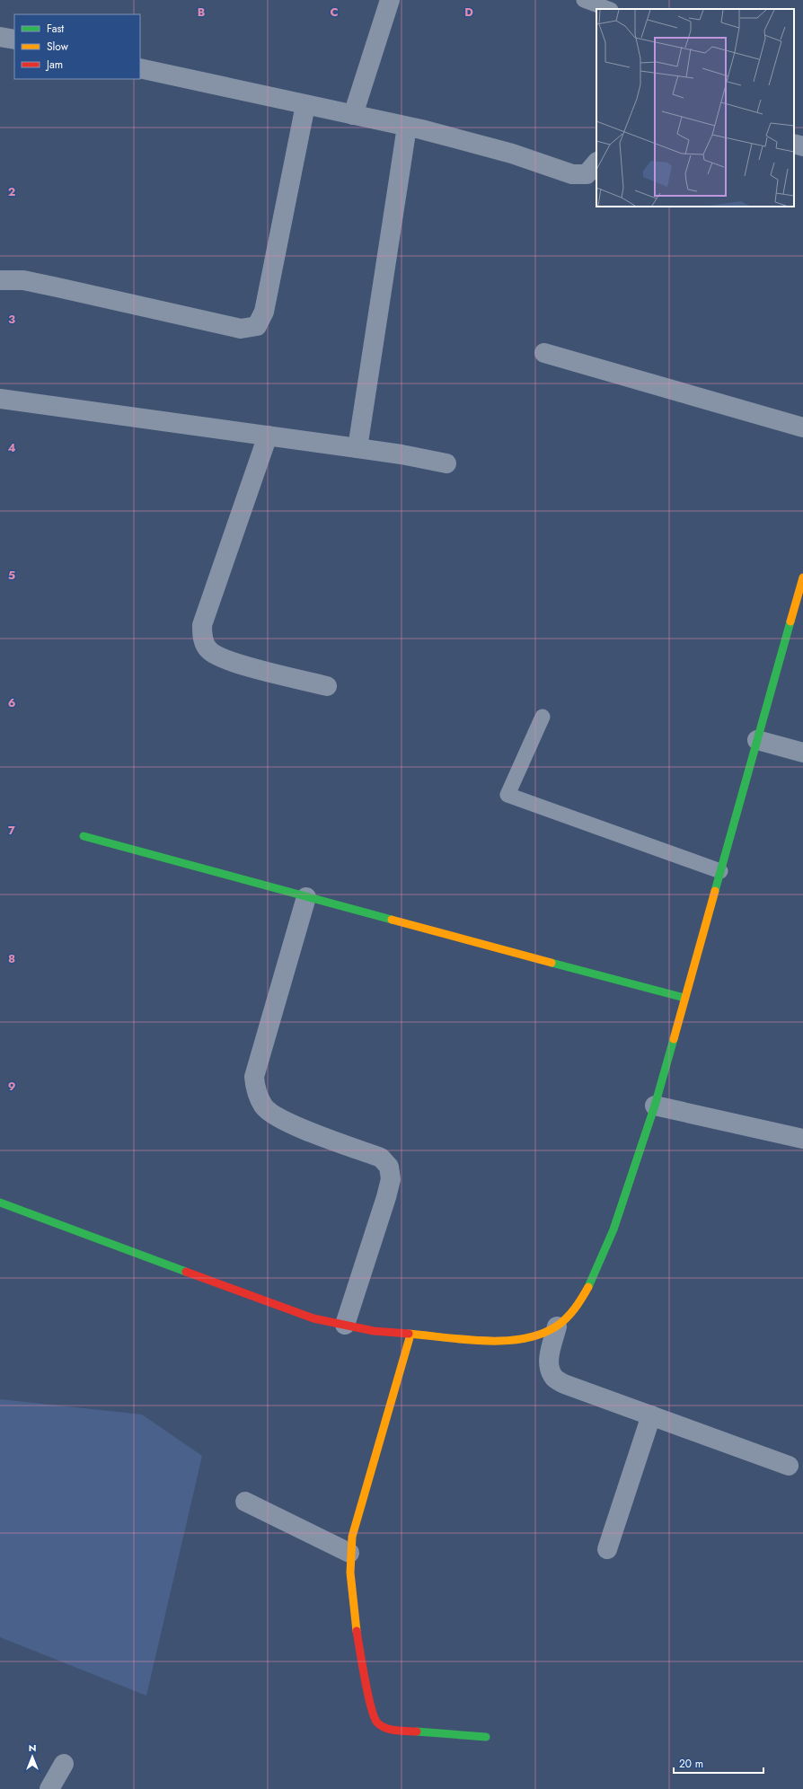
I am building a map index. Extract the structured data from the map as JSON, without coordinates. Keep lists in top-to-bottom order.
{
  "legend": ["Fast", "Slow", "Jam"],
  "scale_bar": "20 m",
  "north": "top",
  "grid": {
    "columns": ["B", "C", "D"],
    "rows": [
      "2",
      "3",
      "4",
      "5",
      "6",
      "7",
      "8",
      "9"
    ]
  }
}
